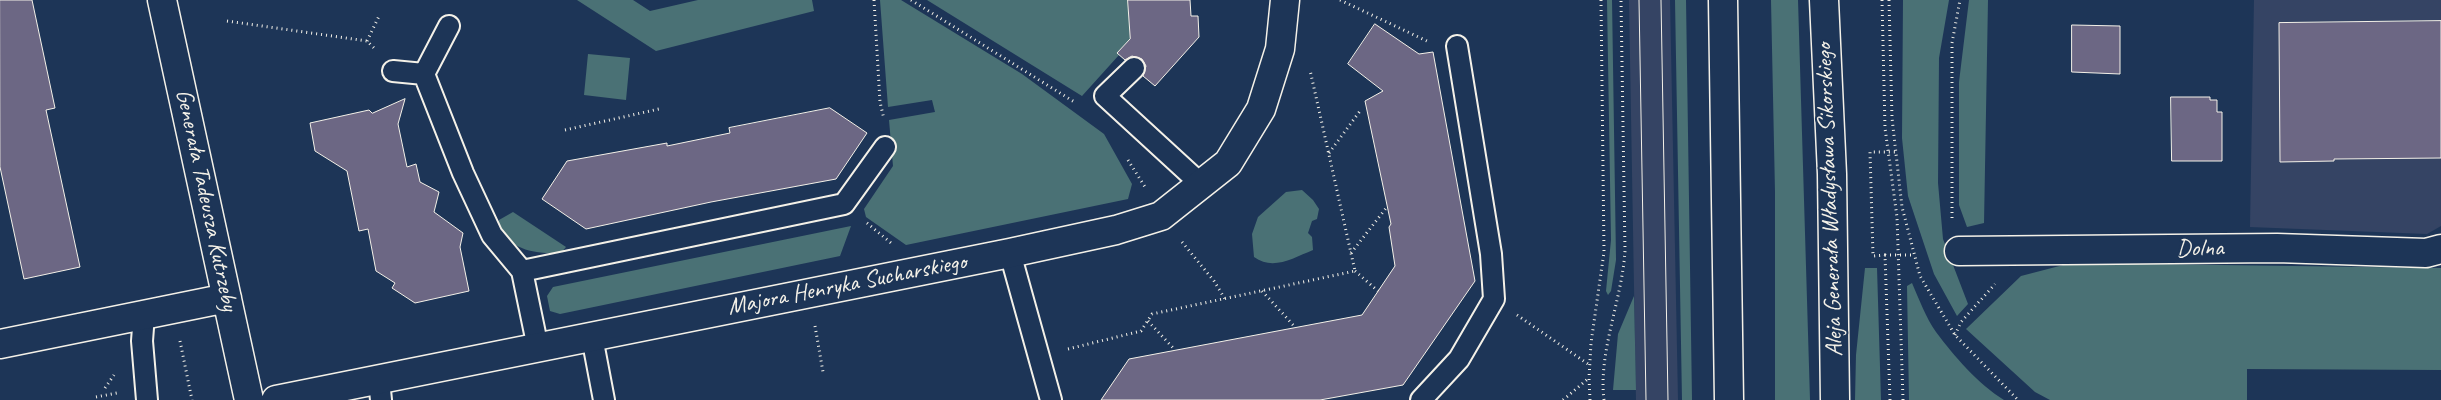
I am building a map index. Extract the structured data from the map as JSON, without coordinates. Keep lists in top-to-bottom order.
{
  "streets": {
    "street": [
      "Generała Tadeusza Kutrzeby",
      "Aleja Generała Władysława Sikorskiego",
      "Dolna",
      "Majora Henryka Sucharskiego"
    ]
  }
}
